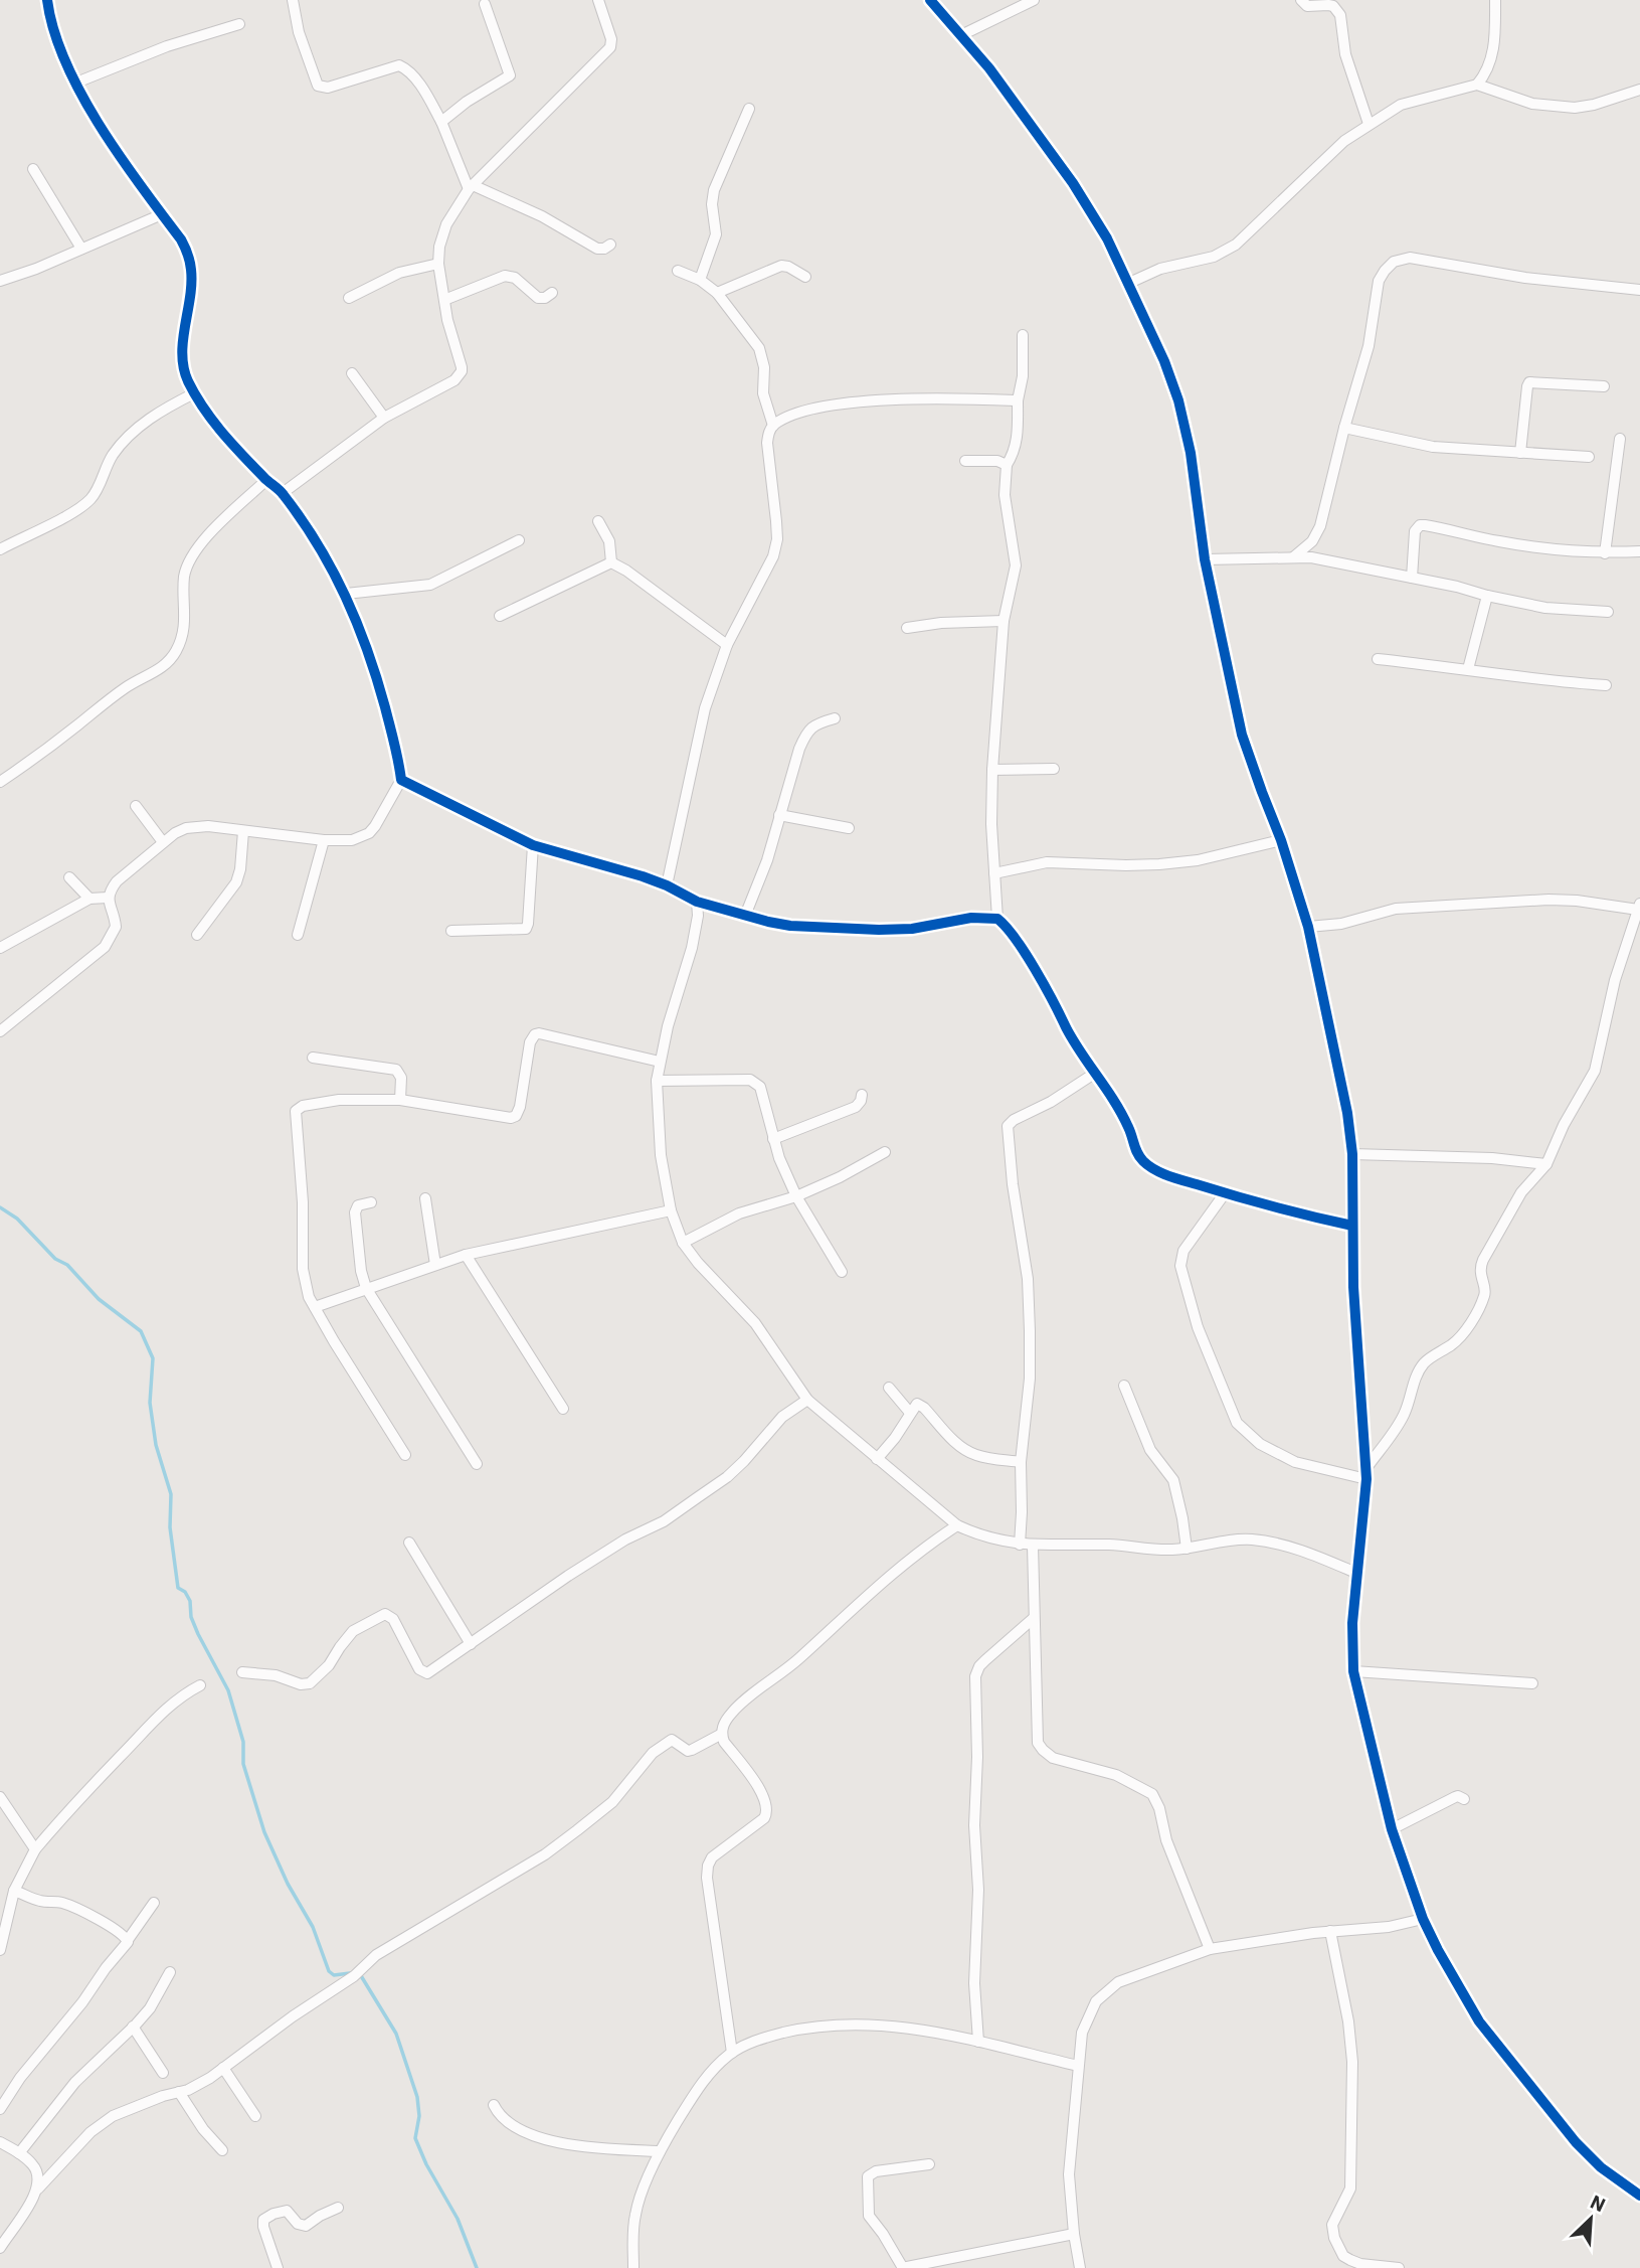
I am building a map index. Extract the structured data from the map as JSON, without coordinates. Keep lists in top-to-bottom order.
{
  "north": "top right"
}
